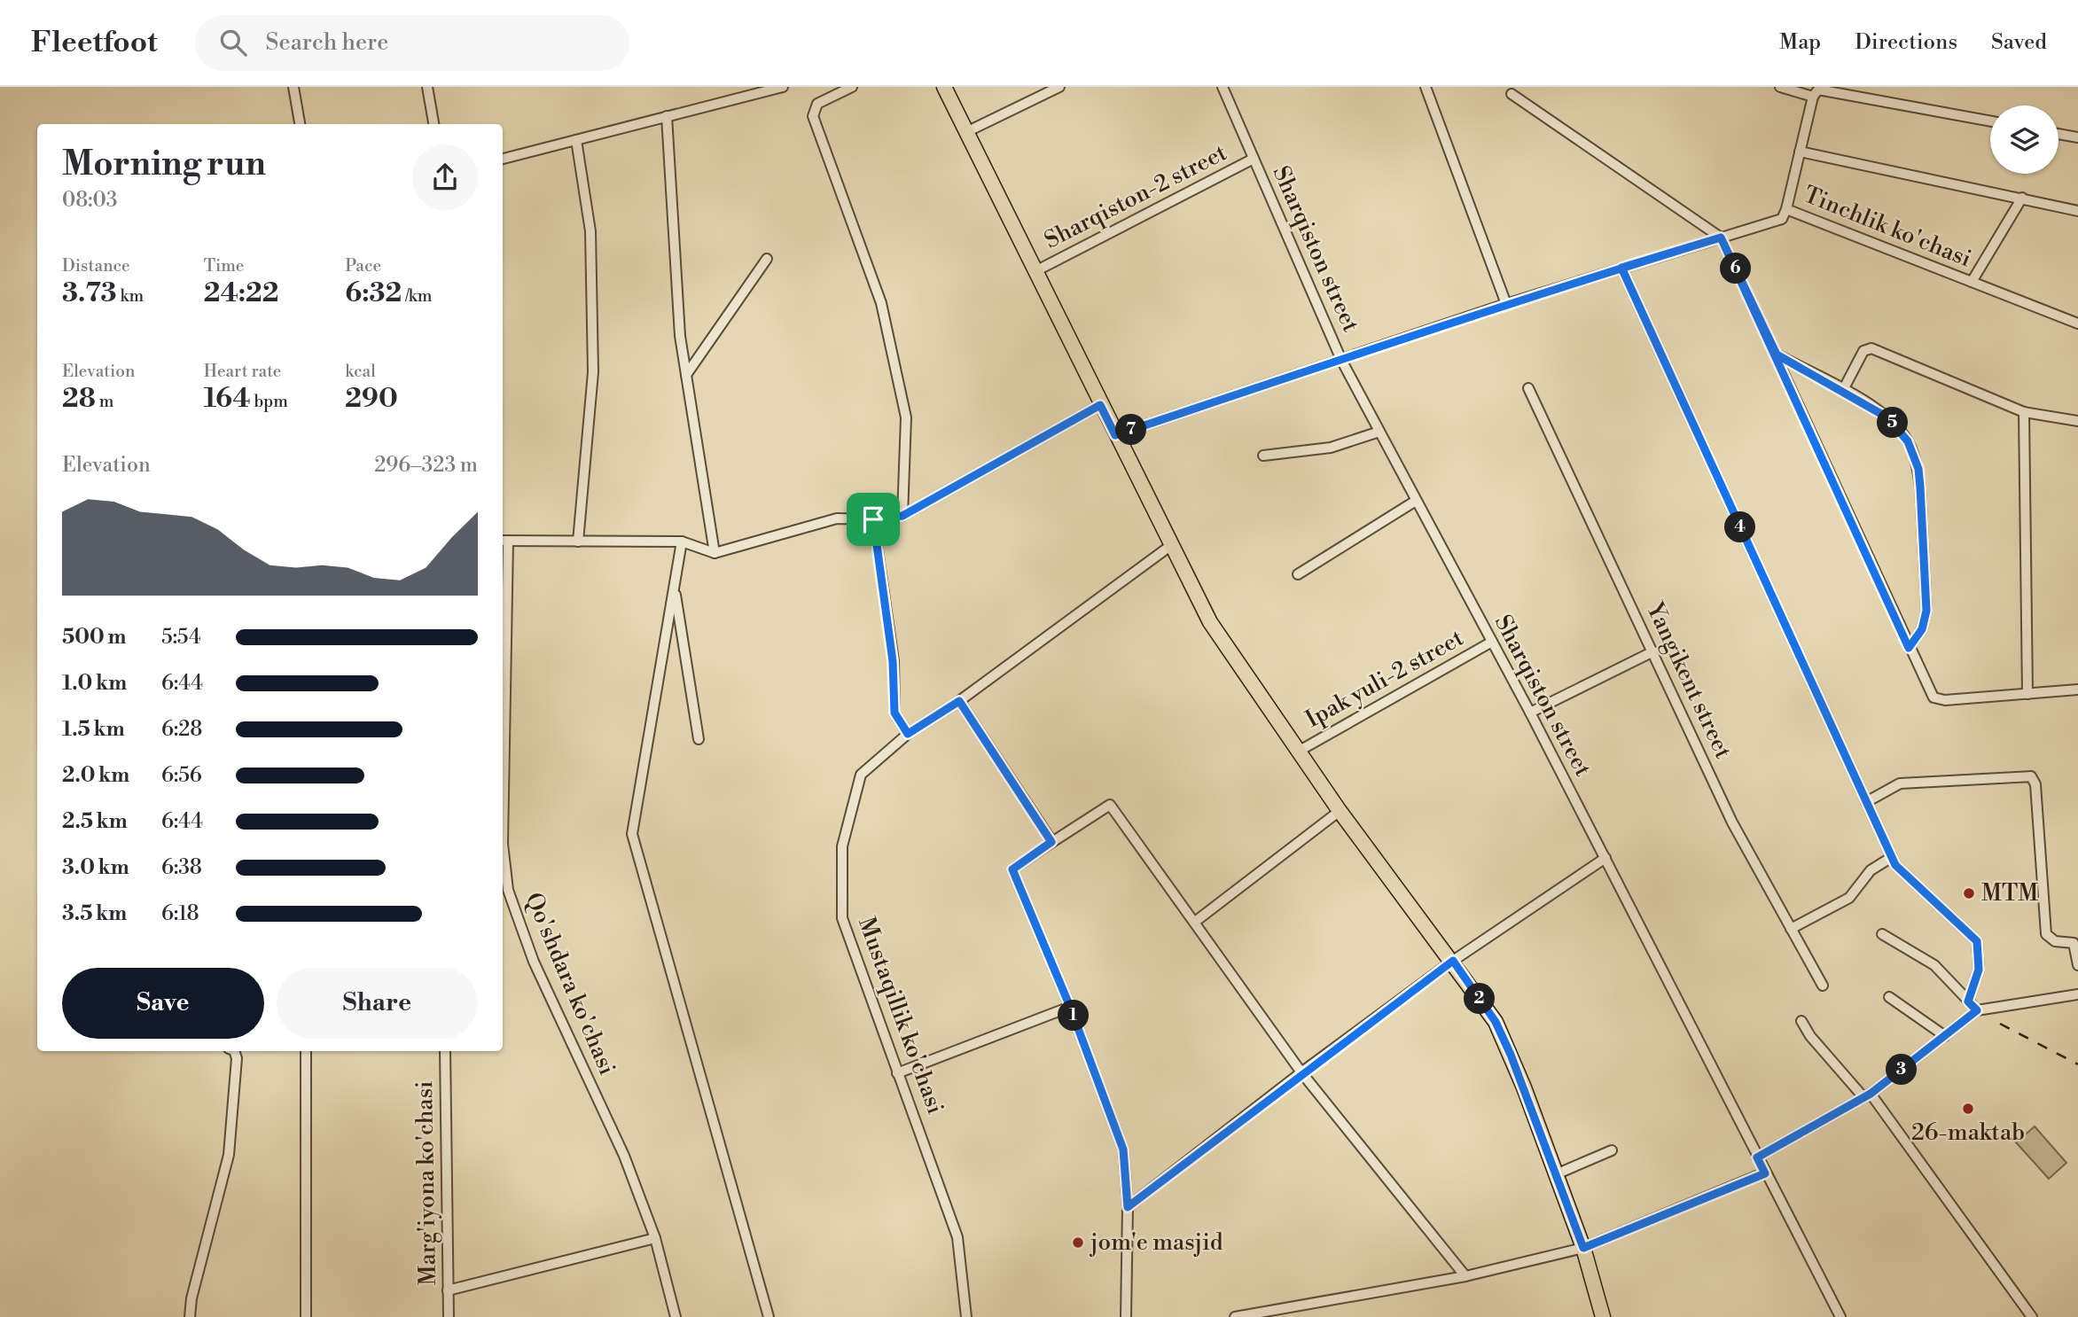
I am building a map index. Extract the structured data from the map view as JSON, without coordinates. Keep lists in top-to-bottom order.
{
  "streets": {
    "street": [
      "Sharqiston-2 street",
      "Tinchlik ko'chasi",
      "Sharqiston street",
      "Ipak yuli-2 street",
      "Yangikent street",
      "Qo'shdara ko'chasi",
      "Mustaqillik ko'chasi",
      "Marg'iyona ko'chasi"
    ]
  },
  "crossings": [
    ["Sharqiston-2 street", "Sharqiston street"],
    ["Sharqiston street", "Ipak yuli-2 street"]
  ],
  "places": ["MTM", "26-maktab", "jom'e masjid"],
  "page": {
    "header": "Fleetfoot",
    "search": "Search here",
    "nav": ["Map", "Directions", "Saved"],
    "heading": ["Morning run", "08:03"],
    "stats": [
      ["Distance", "3.73 km"],
      ["Time", "24:22"],
      ["Pace", "6:32 /km"],
      ["Elevation", "28 m"],
      ["Heart rate", "164 bpm"],
      ["kcal", "290"]
    ],
    "pins": [
      "6",
      "5",
      "7",
      "4",
      "2",
      "1",
      "3"
    ],
    "chart": ["Elevation", "296–323 m"],
    "list": [
      {
        "name": "500 m",
        "note": "5:54"
      },
      {
        "name": "1.0 km",
        "note": "6:44"
      },
      {
        "name": "1.5 km",
        "note": "6:28"
      },
      {
        "name": "2.0 km",
        "note": "6:56"
      },
      {
        "name": "2.5 km",
        "note": "6:44"
      },
      {
        "name": "3.0 km",
        "note": "6:38"
      },
      {
        "name": "3.5 km",
        "note": "6:18"
      }
    ],
    "buttons": ["Save", "Share"]
  }
}
